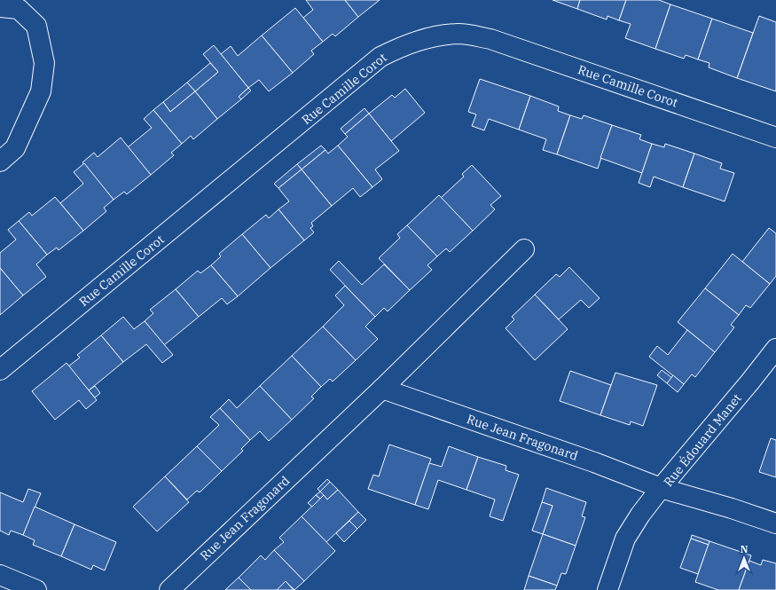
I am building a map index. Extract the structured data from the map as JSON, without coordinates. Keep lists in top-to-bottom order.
{
  "streets": {
    "street": ["Rue Camille Corot", "Rue Jean Fragonard", "Rue Édouard Manet"]
  },
  "crossings": [
    ["Rue Jean Fragonard", "Rue Édouard Manet"]
  ],
  "north": "top"
}
